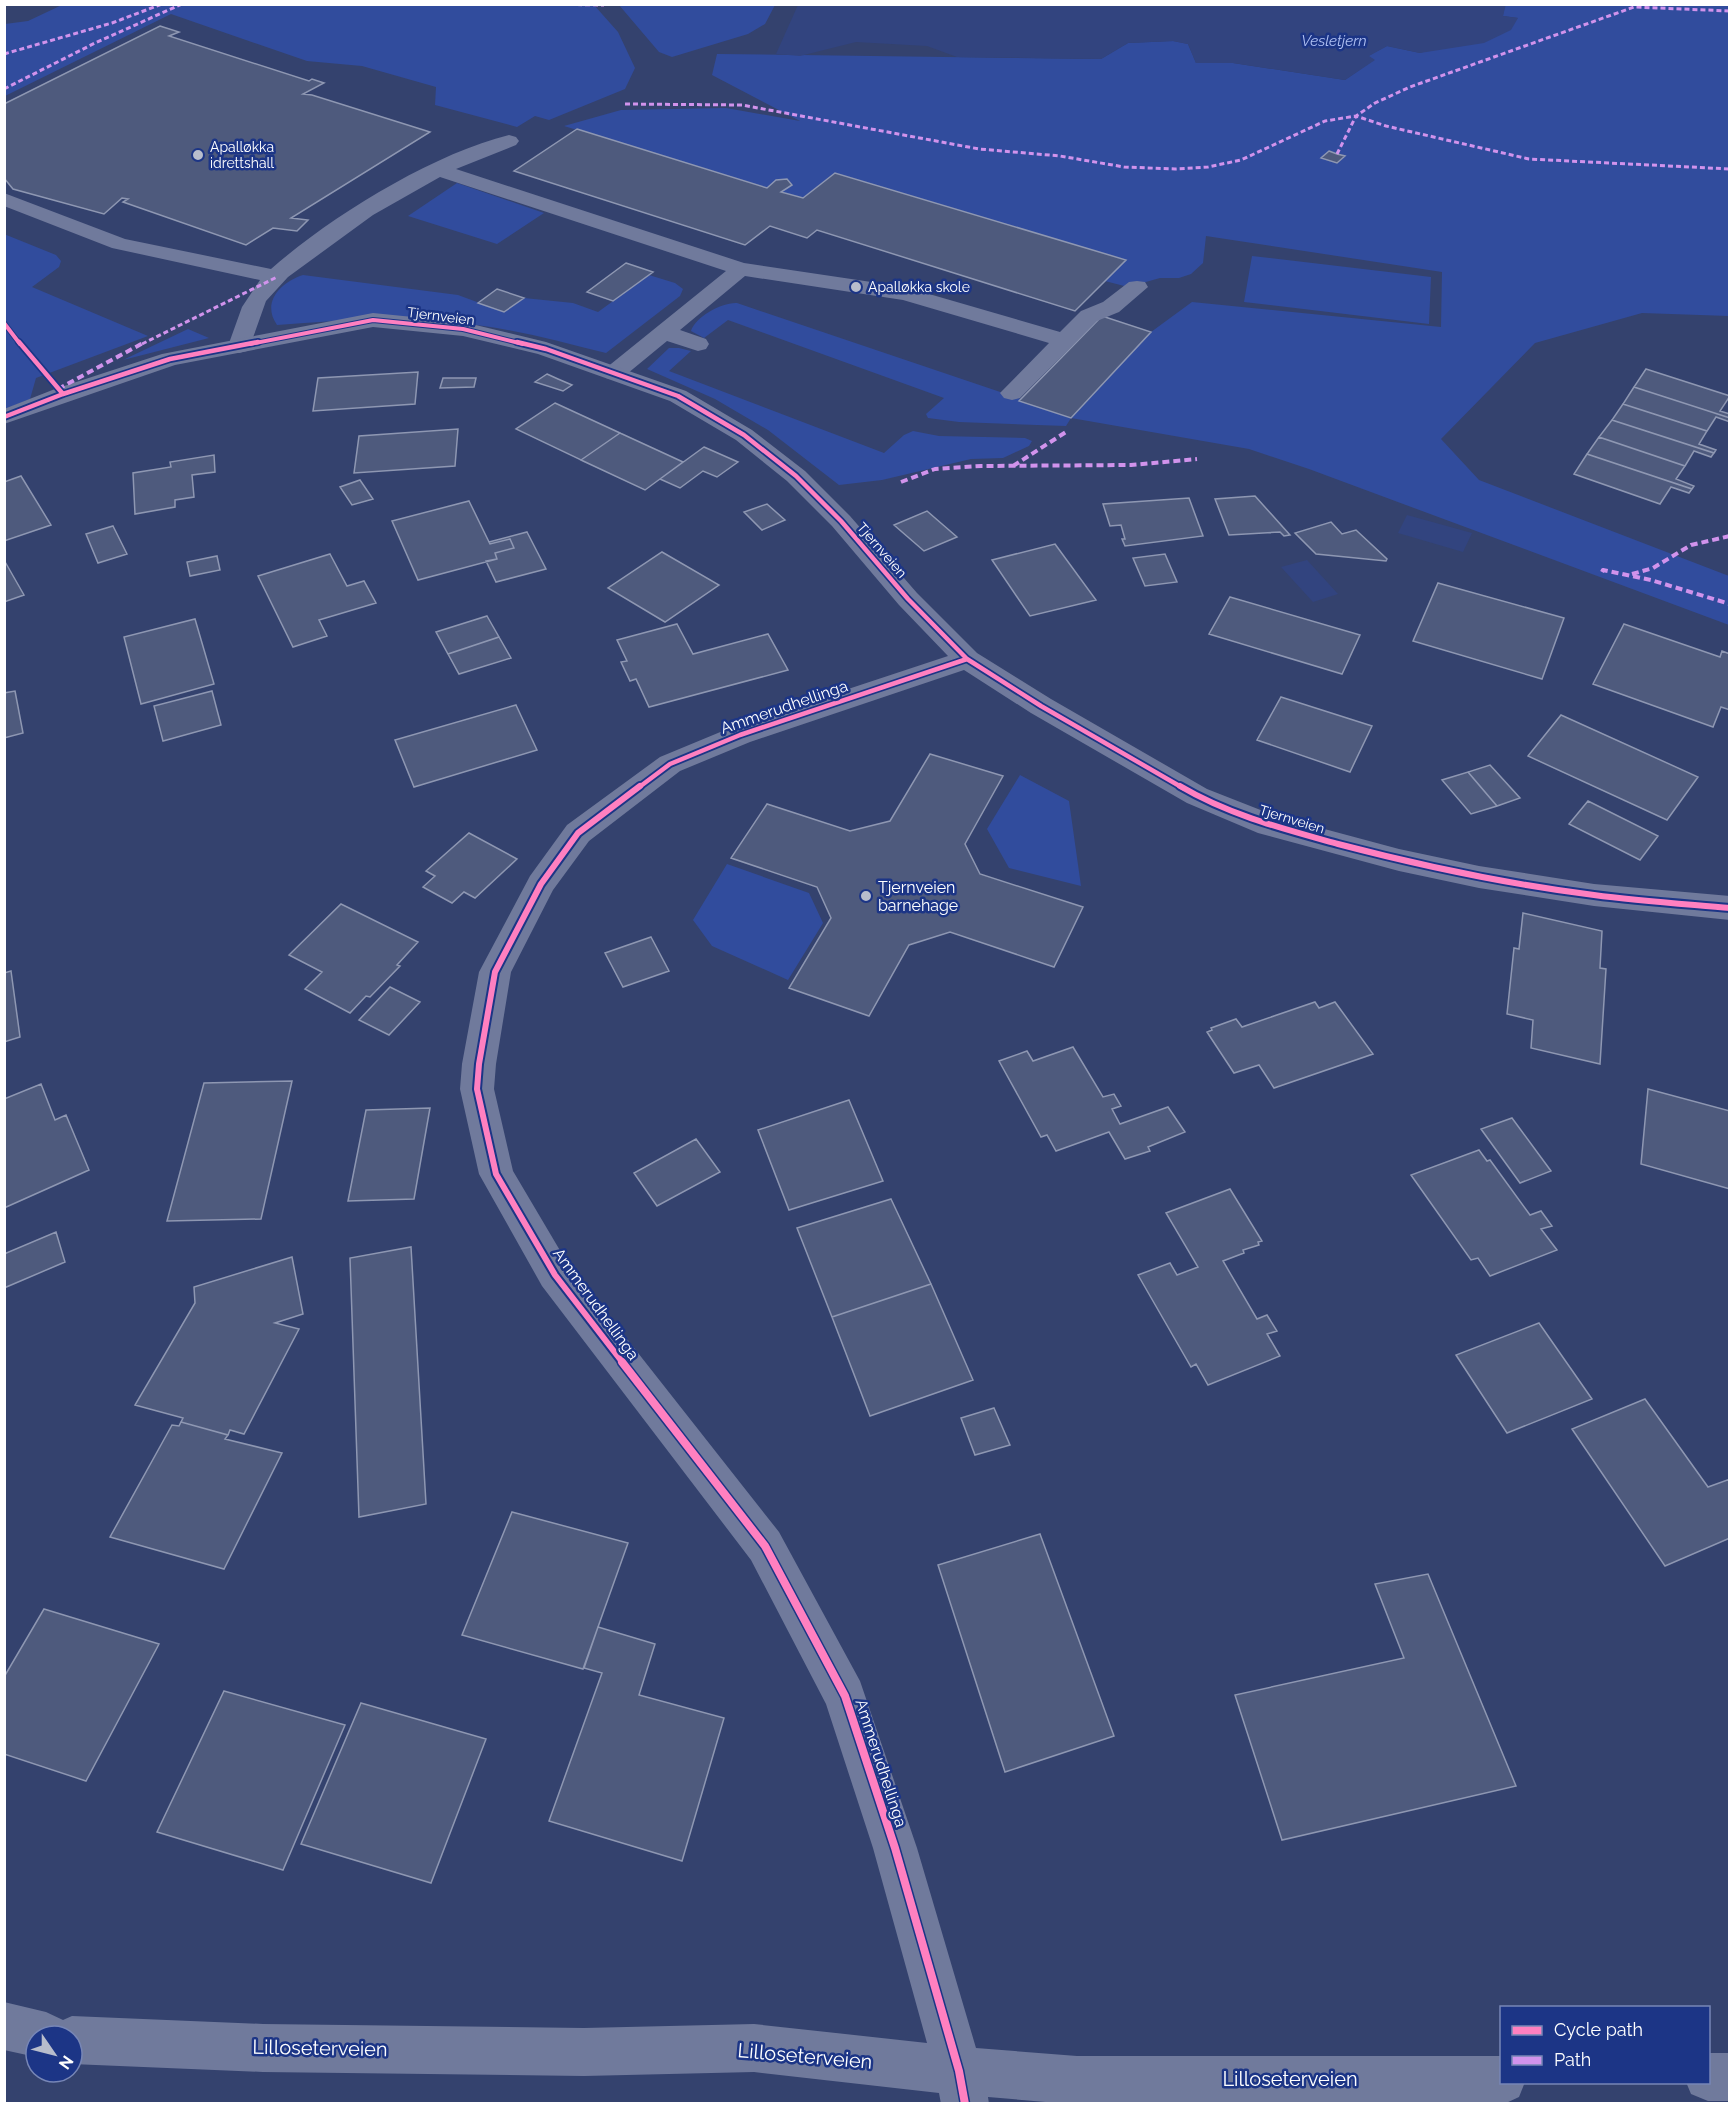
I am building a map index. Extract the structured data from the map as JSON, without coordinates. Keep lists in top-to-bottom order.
{
  "streets": {
    "street": ["Tjernveien", "Ammerudhellinga", "Lilloseterveien"]
  },
  "crossings": [
    ["Tjernveien", "Ammerudhellinga"],
    ["Ammerudhellinga", "Lilloseterveien"]
  ],
  "water": ["Vesletjern"],
  "places": ["Apalløkka idrettshall", "Apalløkka skole", "Tjernveien barnehage"],
  "legend": ["Cycle path", "Path"],
  "north": "bottom right"
}
